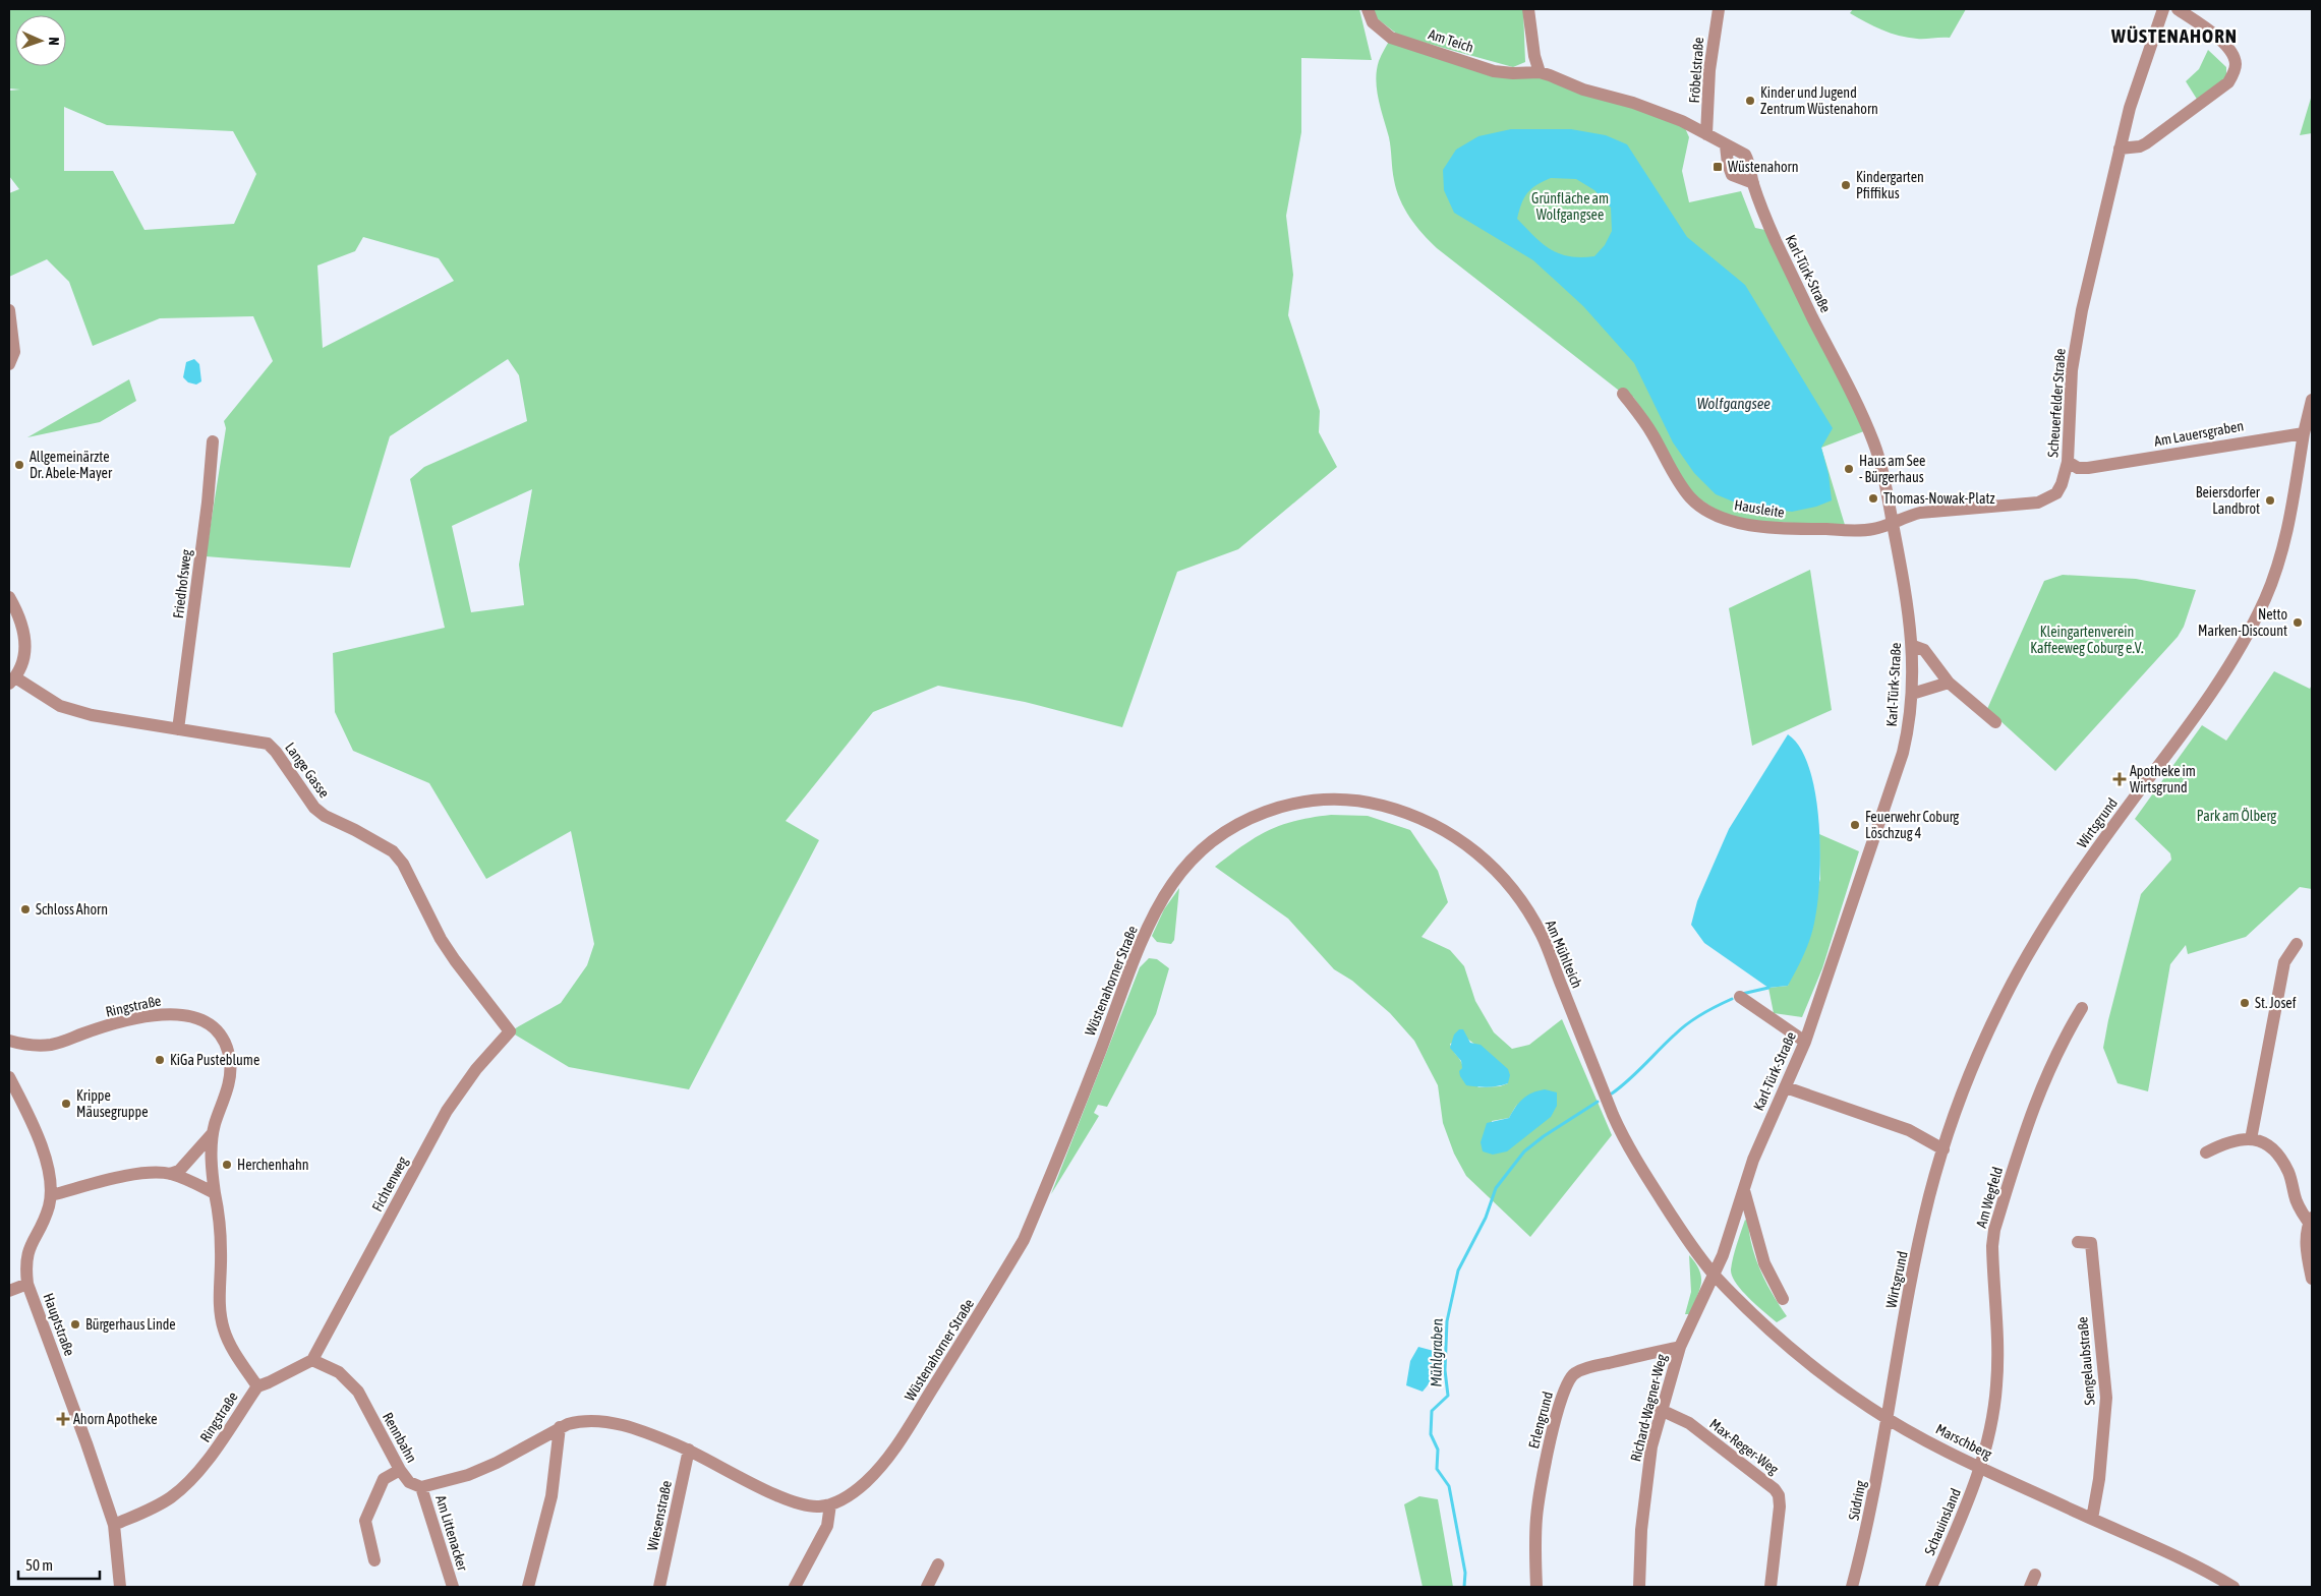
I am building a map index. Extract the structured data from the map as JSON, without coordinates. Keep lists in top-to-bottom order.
{
  "streets": {
    "street": [
      "Am Teich",
      "Fröbelstraße",
      "Karl-Türk-Straße",
      "Scheuerfelder Straße",
      "Am Lauersgraben",
      "Hausleite",
      "Friedhofsweg",
      "Lange Gasse",
      "Wirtsgrund",
      "Am Mühlteich",
      "Wüstenahorner Straße",
      "Ringstraße",
      "Fichtenweg",
      "Am Wegfeld",
      "Hauptstraße",
      "Sengelaubstraße",
      "Richard-Wagner-Weg",
      "Erlengrund",
      "Rennbahn",
      "Marschberg",
      "Max-Reger-Weg",
      "Südring",
      "Wiesenstraße",
      "Schauinsland",
      "Am Littenacker"
    ]
  },
  "crossings": [
    ["Am Teich", "Karl-Türk-Straße"],
    ["Fröbelstraße", "Karl-Türk-Straße"],
    ["Karl-Türk-Straße", "Scheuerfelder Straße"],
    ["Karl-Türk-Straße", "Hausleite"],
    ["Karl-Türk-Straße", "Am Mühlteich"],
    ["Karl-Türk-Straße", "Richard-Wagner-Weg"],
    ["Karl-Türk-Straße", "Marschberg"],
    ["Scheuerfelder Straße", "Am Lauersgraben"],
    ["Scheuerfelder Straße", "Hausleite"],
    ["Am Lauersgraben", "Wirtsgrund"],
    ["Friedhofsweg", "Lange Gasse"],
    ["Lange Gasse", "Fichtenweg"],
    ["Wirtsgrund", "Marschberg"],
    ["Wirtsgrund", "Südring"],
    ["Am Mühlteich", "Wüstenahorner Straße"],
    ["Am Mühlteich", "Richard-Wagner-Weg"],
    ["Am Mühlteich", "Marschberg"],
    ["Wüstenahorner Straße", "Wiesenstraße"],
    ["Ringstraße", "Hauptstraße"],
    ["Fichtenweg", "Rennbahn"],
    ["Am Wegfeld", "Marschberg"],
    ["Am Wegfeld", "Schauinsland"],
    ["Sengelaubstraße", "Marschberg"],
    ["Richard-Wagner-Weg", "Erlengrund"],
    ["Richard-Wagner-Weg", "Marschberg"],
    ["Richard-Wagner-Weg", "Max-Reger-Weg"],
    ["Rennbahn", "Am Littenacker"],
    ["Marschberg", "Südring"],
    ["Marschberg", "Schauinsland"]
  ],
  "districts": ["WÜSTENAHORN"],
  "water": ["Wolfgangsee", "Mühlgraben"],
  "parks": ["Grünfläche am Wolfgangsee", "Kleingartenverein Kaffeeweg Coburg e.V.", "Park am Ölberg"],
  "places": {
    "other": [
      "Kinder und Jugend Zentrum Wüstenahorn",
      "Kindergarten Pfiffikus",
      "Allgemeinärzte Dr. Abele-Mayer",
      "Haus am See - Bürgerhaus",
      "Thomas-Nowak-Platz",
      "Beiersdorfer Landbrot",
      "Netto Marken-Discount",
      "Feuerwehr Coburg Löschzug 4",
      "Schloss Ahorn",
      "St. Josef",
      "KiGa Pusteblume",
      "Krippe Mäusegruppe",
      "Herchenhahn",
      "Bürgerhaus Linde"
    ],
    "transit": ["Wüstenahorn"],
    "health": ["Apotheke im Wirtsgrund", "Ahorn Apotheke"]
  },
  "scale_bar": "50 m",
  "north": "right"
}
